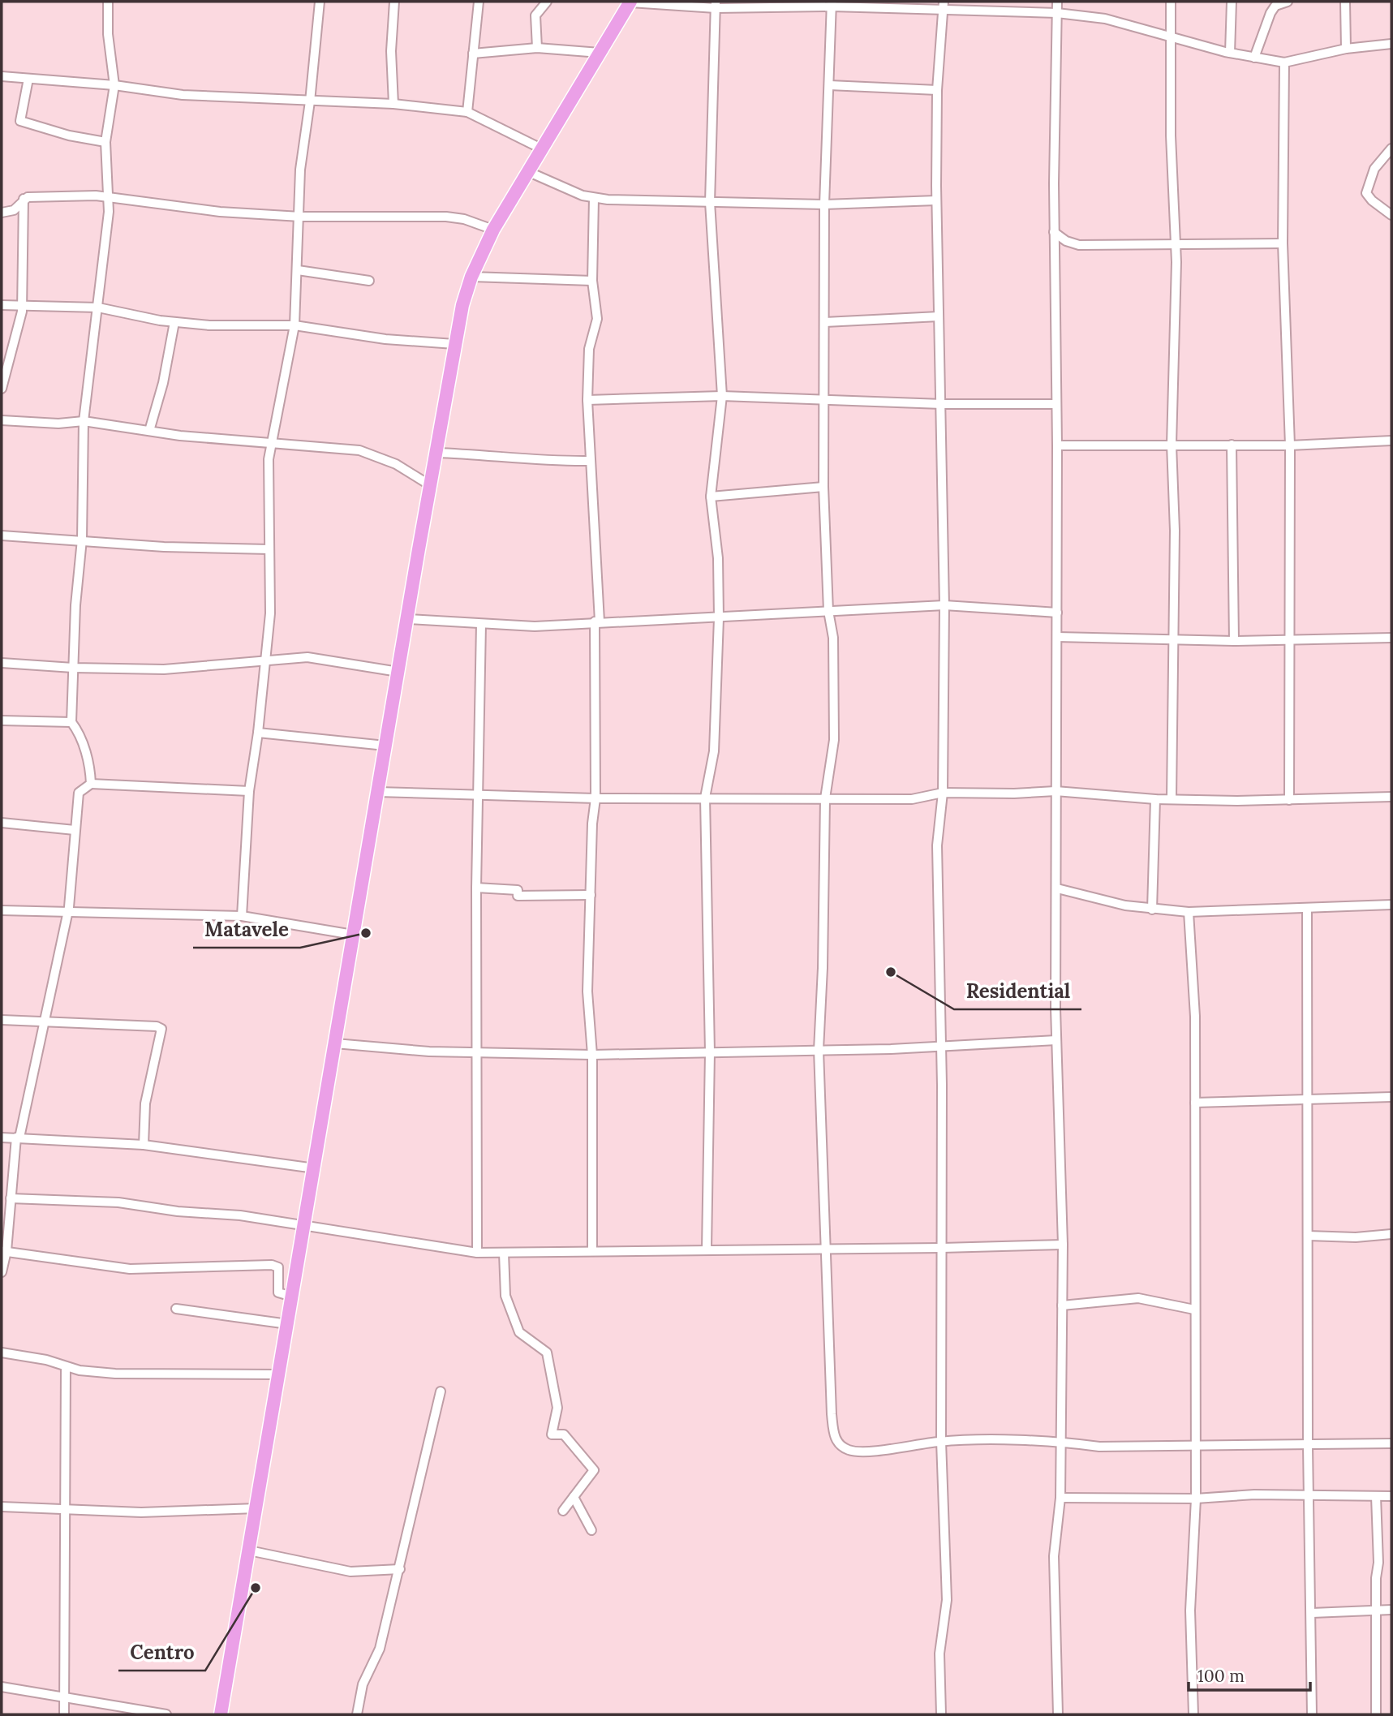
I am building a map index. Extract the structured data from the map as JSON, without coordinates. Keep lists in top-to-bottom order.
{
  "places": ["Matavele", "Residential", "Centro"],
  "scale_bar": "100 m"
}
